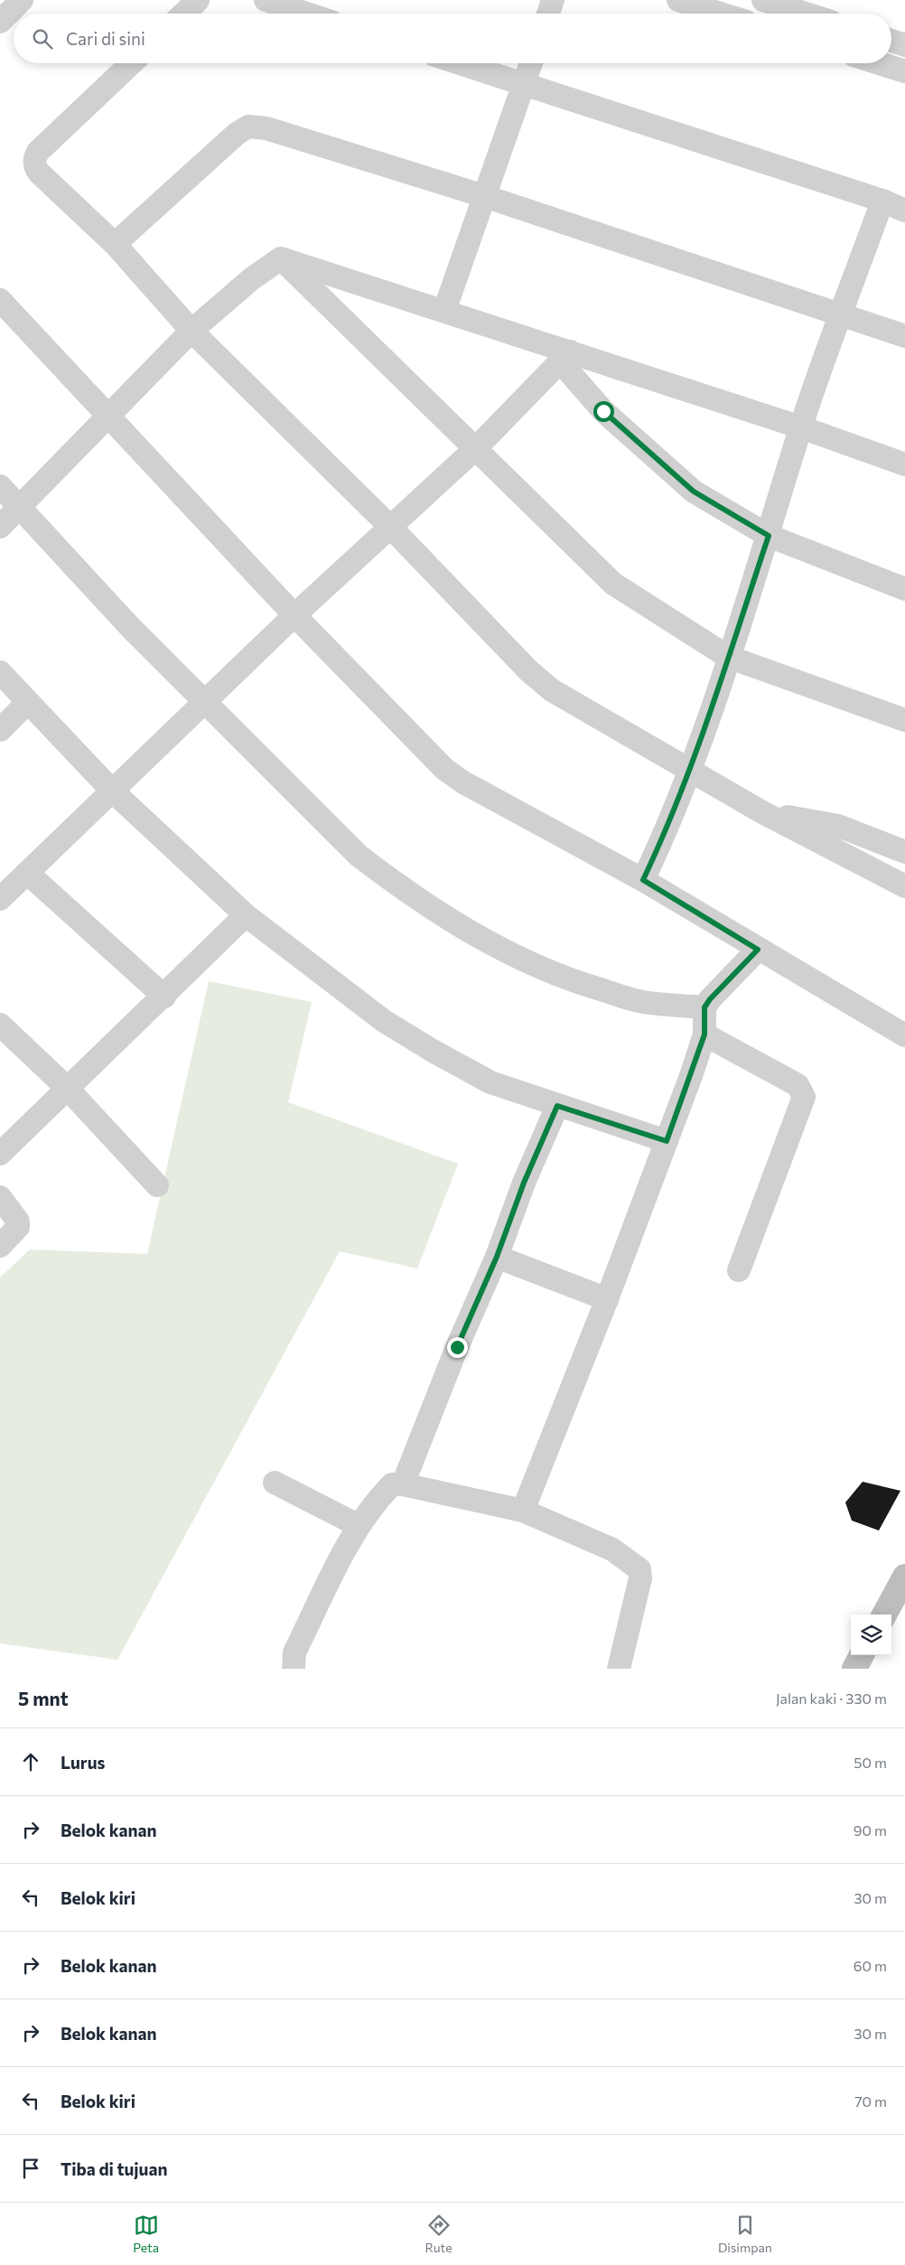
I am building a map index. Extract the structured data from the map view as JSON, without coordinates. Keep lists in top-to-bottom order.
{
  "page": {
    "search": "Cari di sini",
    "heading": ["5 mnt", "Jalan kaki · 330 m"],
    "list": [
      ["Lurus", "50 m"],
      ["Belok kanan", "90 m"],
      ["Belok kiri", "30 m"],
      ["Belok kanan", "60 m"],
      ["Belok kanan", "30 m"],
      ["Belok kiri", "70 m"],
      "Tiba di tujuan"
    ],
    "nav": ["Peta", "Rute", "Disimpan"]
  }
}
